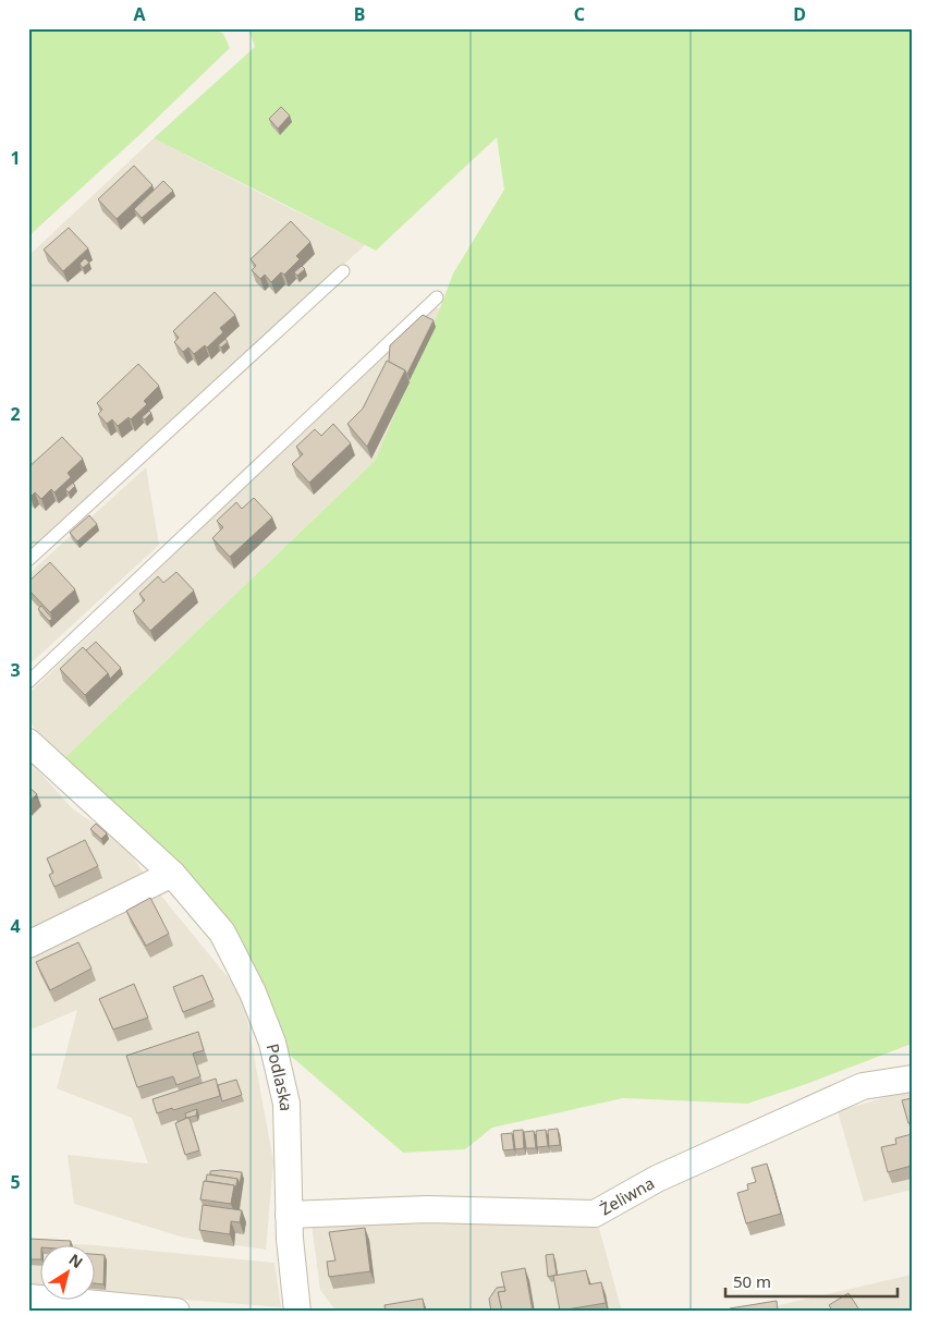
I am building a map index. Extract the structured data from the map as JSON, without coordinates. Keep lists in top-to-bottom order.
{
  "streets": {
    "street": ["Podlaska", "Żeliwna"]
  },
  "crossings": [
    ["Podlaska", "Żeliwna"]
  ],
  "scale_bar": "50 m",
  "north": "top right",
  "grid": {
    "columns": [
      "A",
      "B",
      "C",
      "D"
    ],
    "rows": [
      "1",
      "2",
      "3",
      "4",
      "5"
    ]
  }
}
